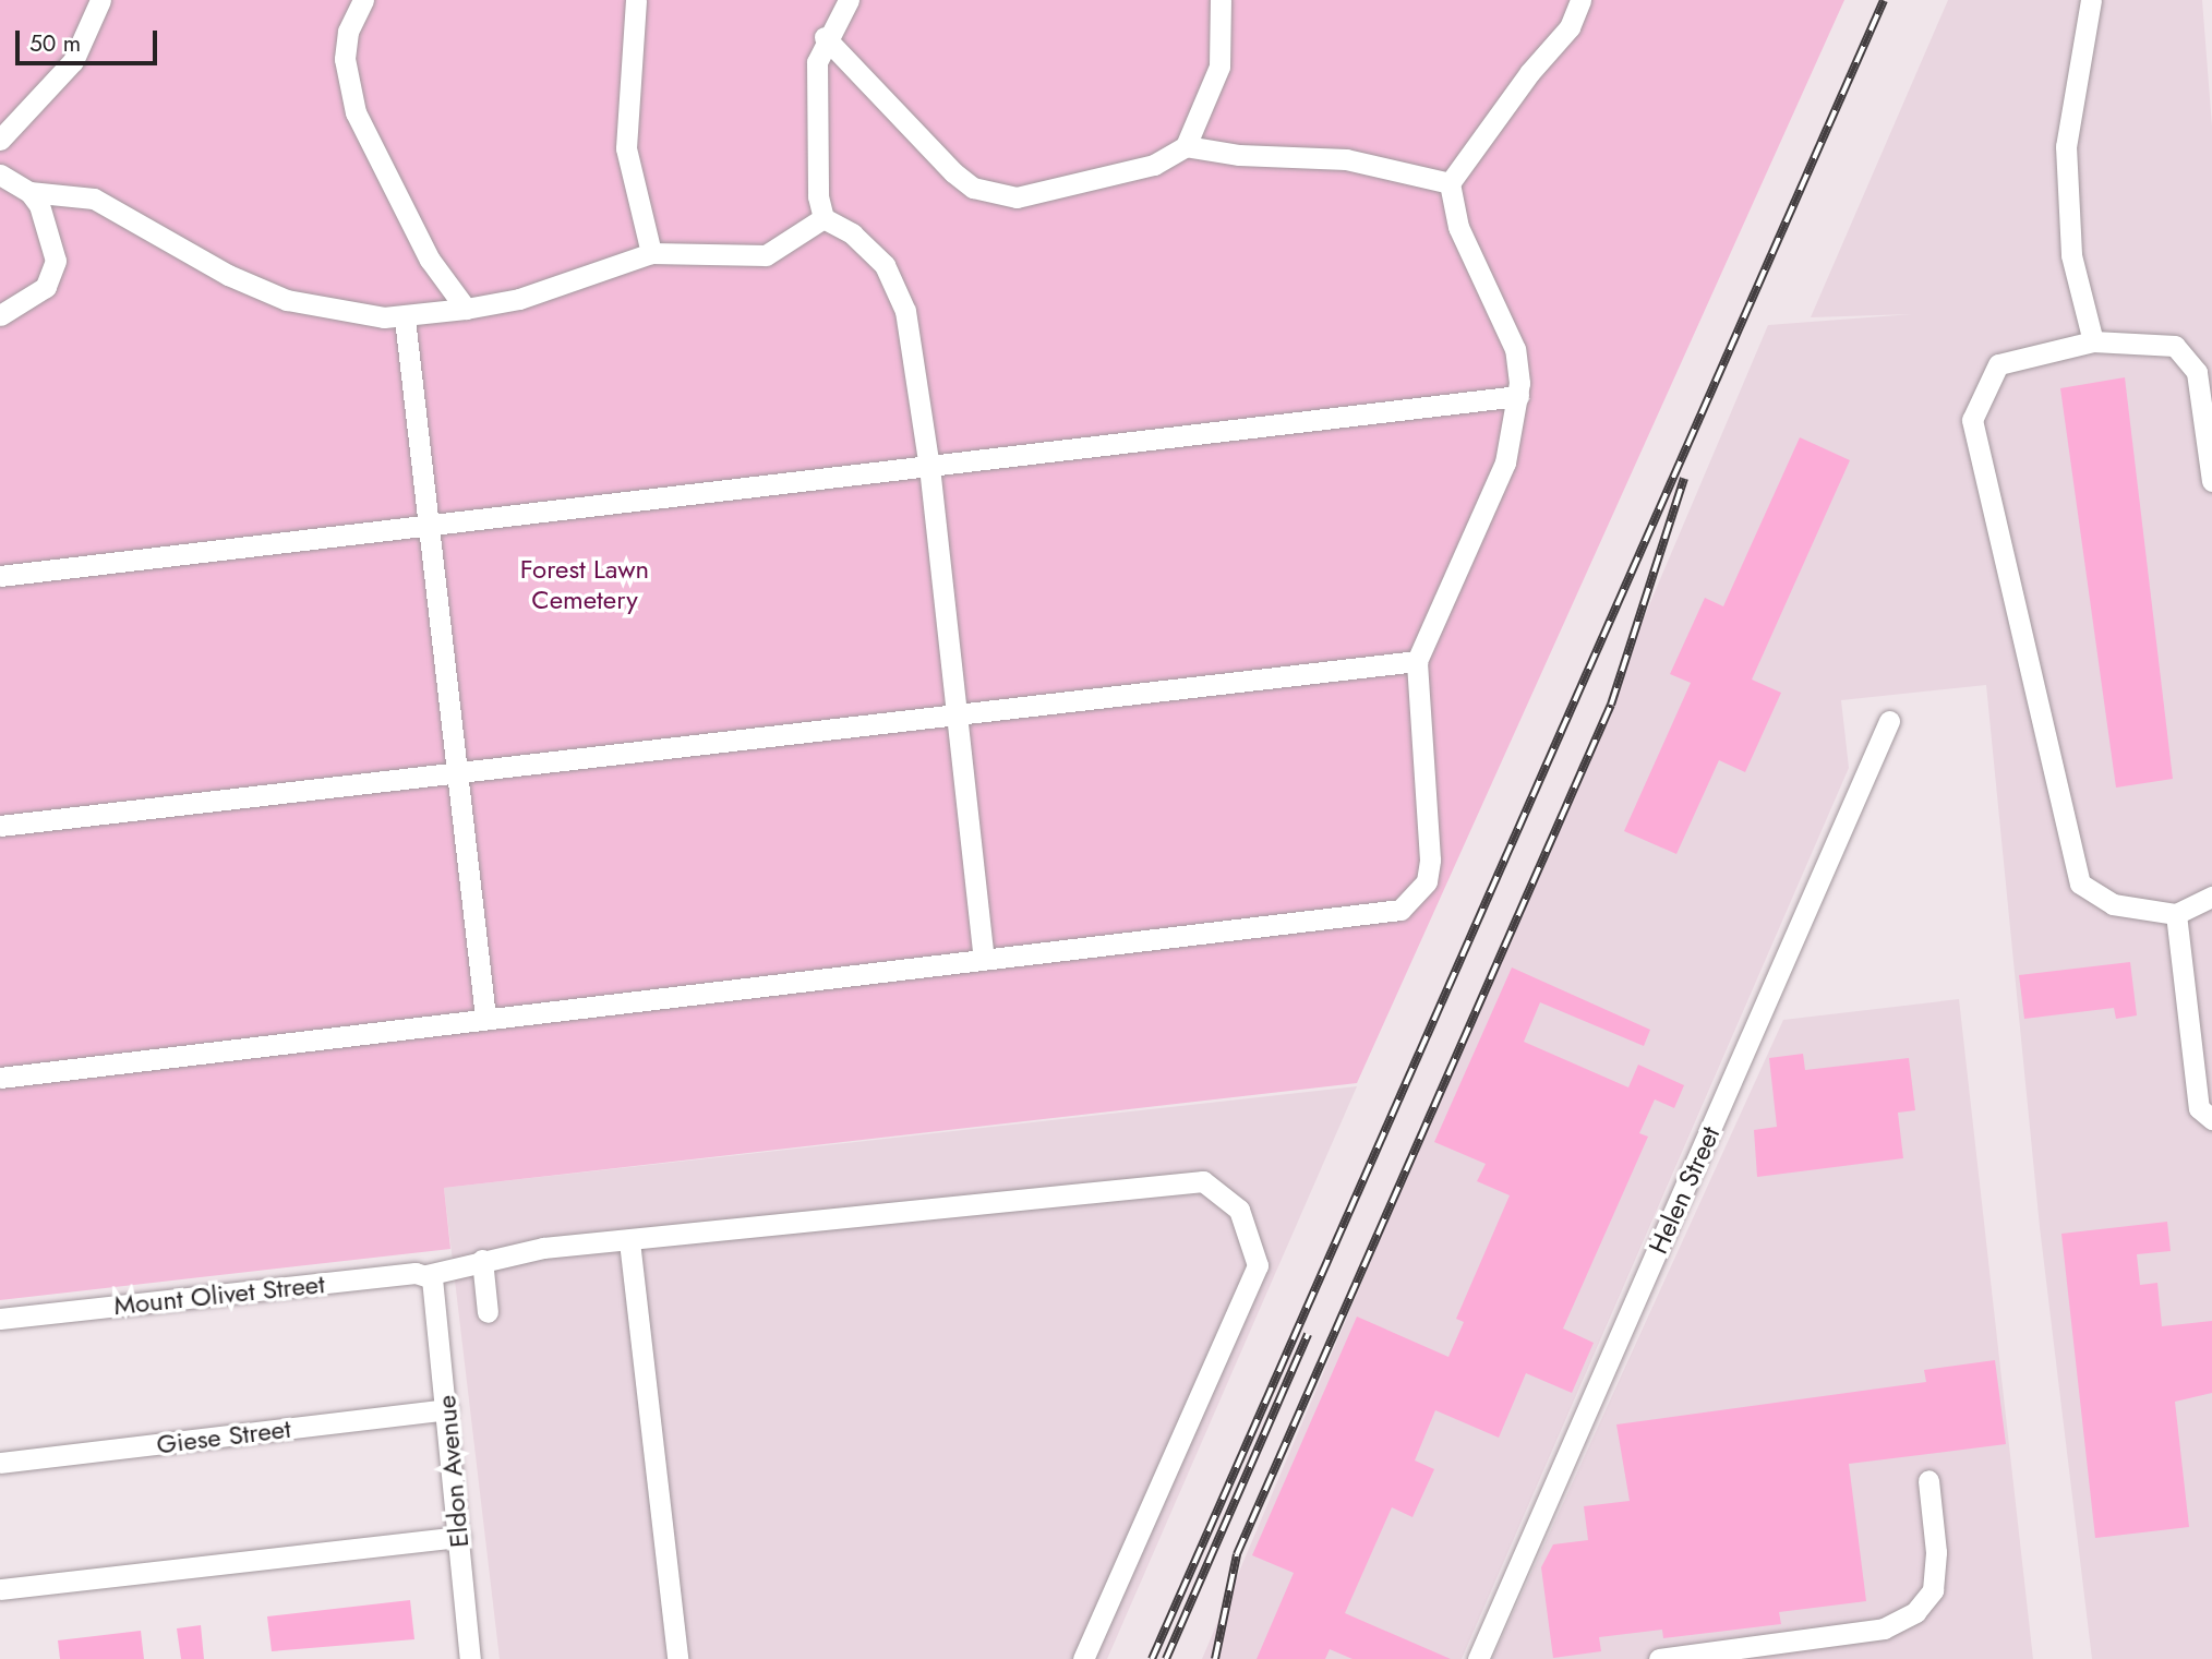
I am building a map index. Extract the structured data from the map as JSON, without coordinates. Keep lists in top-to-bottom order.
{
  "streets": {
    "street": [
      "Helen Street",
      "Mount Olivet Street",
      "Giese Street",
      "Eldon Avenue"
    ]
  },
  "crossings": [
    ["Mount Olivet Street", "Eldon Avenue"],
    ["Giese Street", "Eldon Avenue"]
  ],
  "parks": ["Forest Lawn Cemetery"],
  "scale_bar": "50 m"
}
